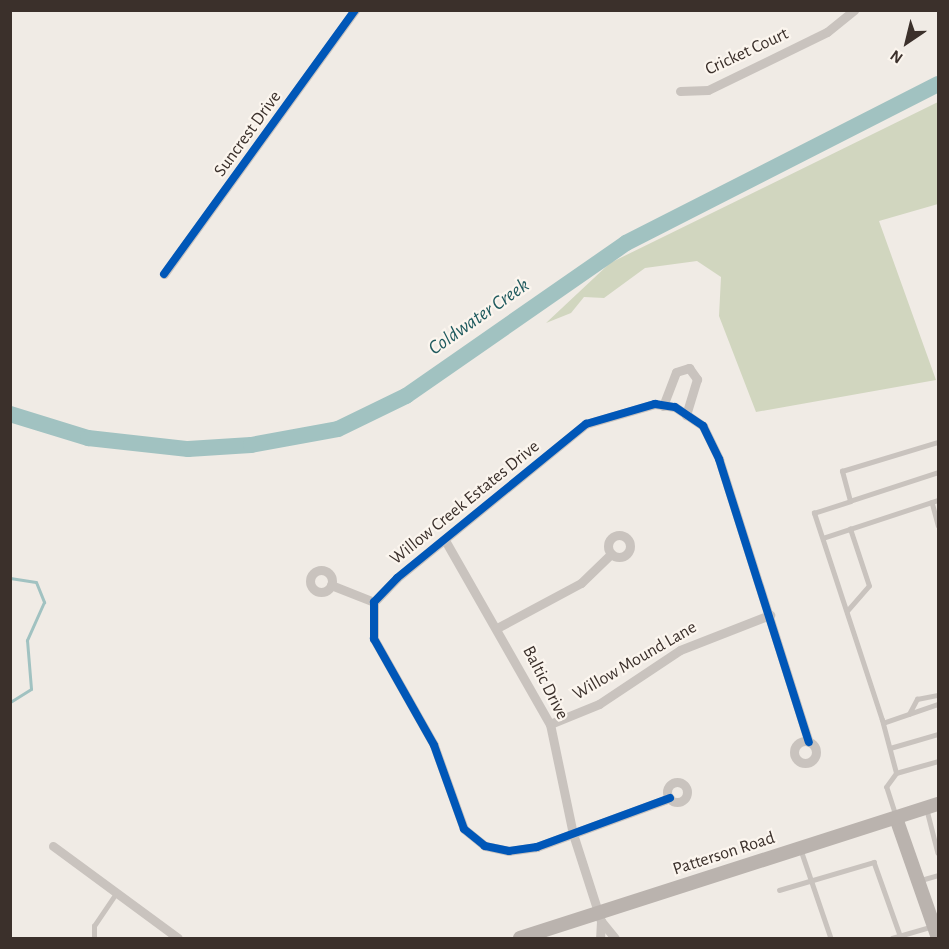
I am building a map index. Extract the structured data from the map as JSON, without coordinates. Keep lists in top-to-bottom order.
{
  "streets": {
    "main road": ["Patterson Road"],
    "street": [
      "Cricket Court",
      "Suncrest Drive",
      "Willow Creek Estates Drive",
      "Willow Mound Lane",
      "Baltic Drive"
    ]
  },
  "crossings": [
    ["Willow Creek Estates Drive", "Willow Mound Lane"],
    ["Willow Creek Estates Drive", "Baltic Drive"],
    ["Willow Mound Lane", "Baltic Drive"],
    ["Baltic Drive", "Patterson Road"]
  ],
  "water": ["Coldwater Creek"],
  "north": "bottom left"
}
